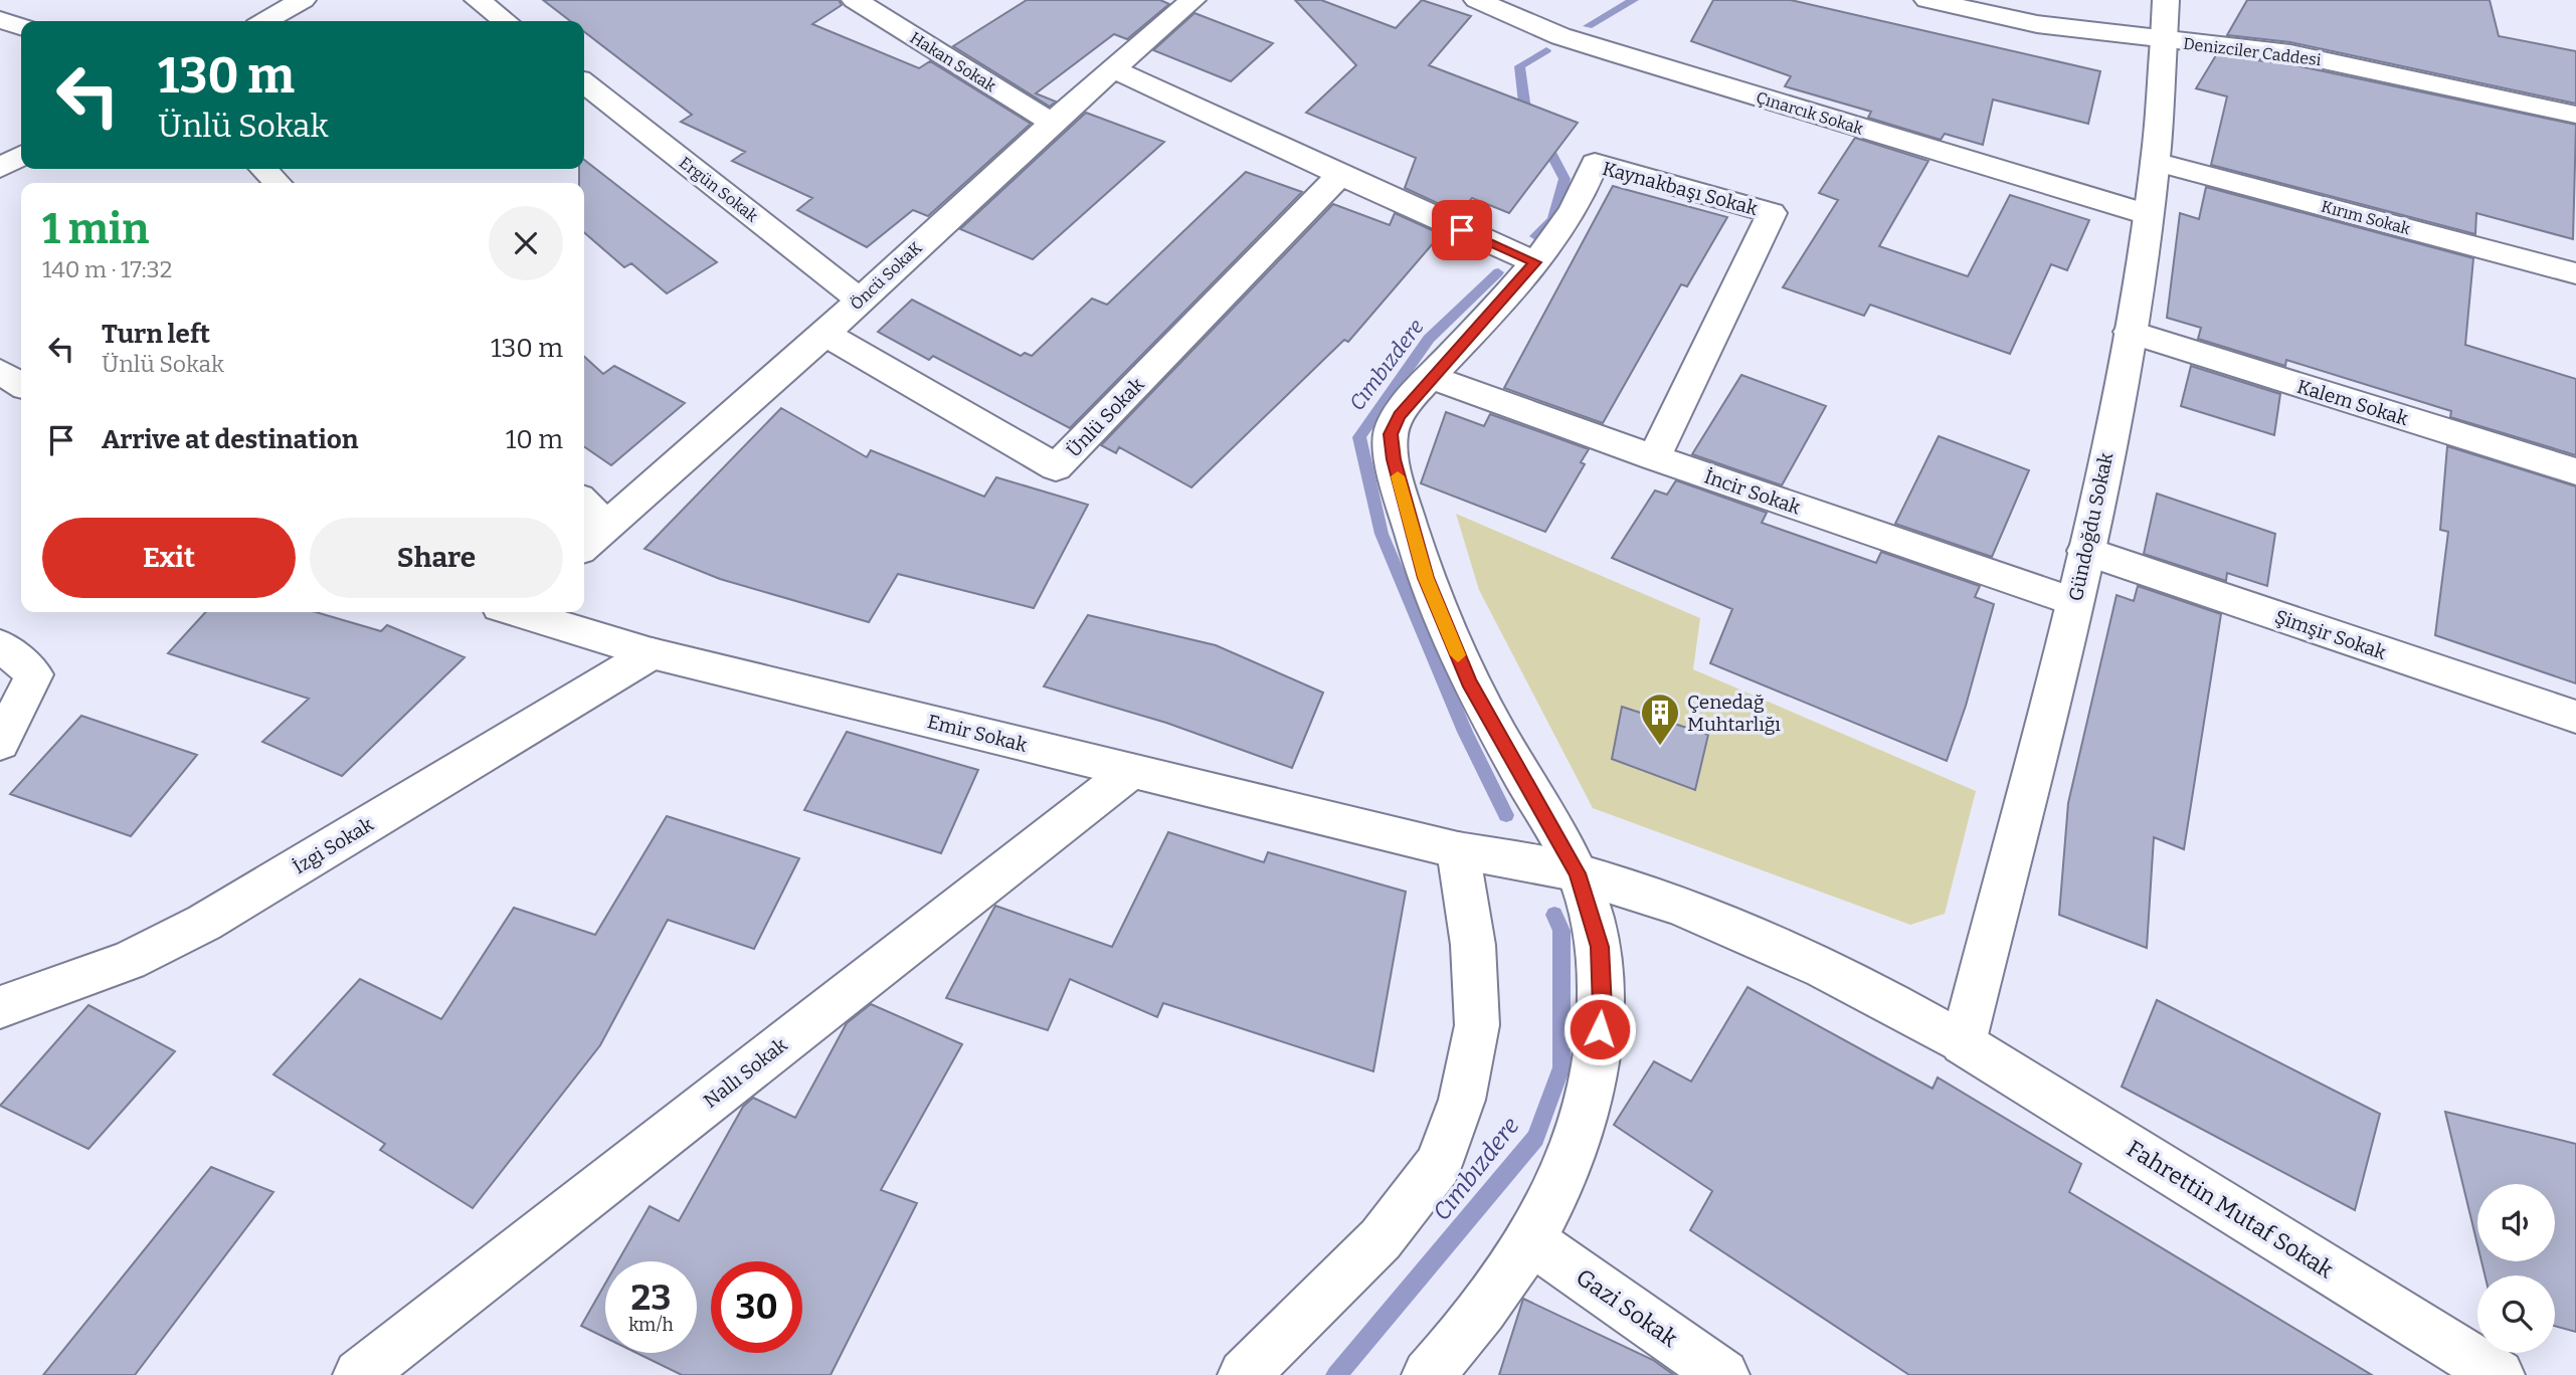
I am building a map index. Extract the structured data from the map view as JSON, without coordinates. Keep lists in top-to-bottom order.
{
  "streets": {
    "street": [
      "Denizciler Caddesi",
      "Hakan Sokak",
      "Çınarcık Sokak",
      "Kaynakbaşı Sokak",
      "Ergün Sokak",
      "Kırım Sokak",
      "Öncü SokaK",
      "Kalem Sokak",
      "Ünlü Sokak",
      "İncir Sokak",
      "Gündoğdu Sokak",
      "Şimşir Sokak",
      "Emir Sokak",
      "İzgi Sokak",
      "Nallı Sokak",
      "Fahrettin Mutaf Sokak",
      "Gazi Sokak"
    ]
  },
  "crossings": [
    ["Denizciler Caddesi", "Gündoğdu Sokak"],
    ["Hakan Sokak", "Öncü SokaK"],
    ["Çınarcık Sokak", "Gündoğdu Sokak"],
    ["Kaynakbaşı Sokak", "İncir Sokak"],
    ["Kaynakbaşı Sokak", "Emir Sokak"],
    ["Kaynakbaşı Sokak", "Fahrettin Mutaf Sokak"],
    ["Kaynakbaşı Sokak", "Gazi Sokak"],
    ["Ergün Sokak", "Öncü SokaK"],
    ["Kırım Sokak", "Gündoğdu Sokak"],
    ["Öncü SokaK", "Ünlü Sokak"],
    ["Kalem Sokak", "Gündoğdu Sokak"],
    ["İncir Sokak", "Gündoğdu Sokak"],
    ["Gündoğdu Sokak", "Şimşir Sokak"],
    ["Gündoğdu Sokak", "Fahrettin Mutaf Sokak"],
    ["Emir Sokak", "İzgi Sokak"],
    ["Emir Sokak", "Nallı Sokak"],
    ["Emir Sokak", "Fahrettin Mutaf Sokak"]
  ],
  "water": ["Cımbızdere"],
  "places": {
    "building": ["Çenedağ Muhtarlığı"]
  },
  "page": {
    "turn": ["130 m", "Ünlü Sokak"],
    "heading": ["1 min", "140 m · 17:32"],
    "list": [
      {
        "name": "Turn left",
        "note": "Ünlü Sokak",
        "value": "130 m"
      },
      {
        "name": "Arrive at destination",
        "value": "10 m"
      }
    ],
    "buttons": ["Exit", "Share"],
    "speed": "23 km/h",
    "limit": "30"
  }
}
